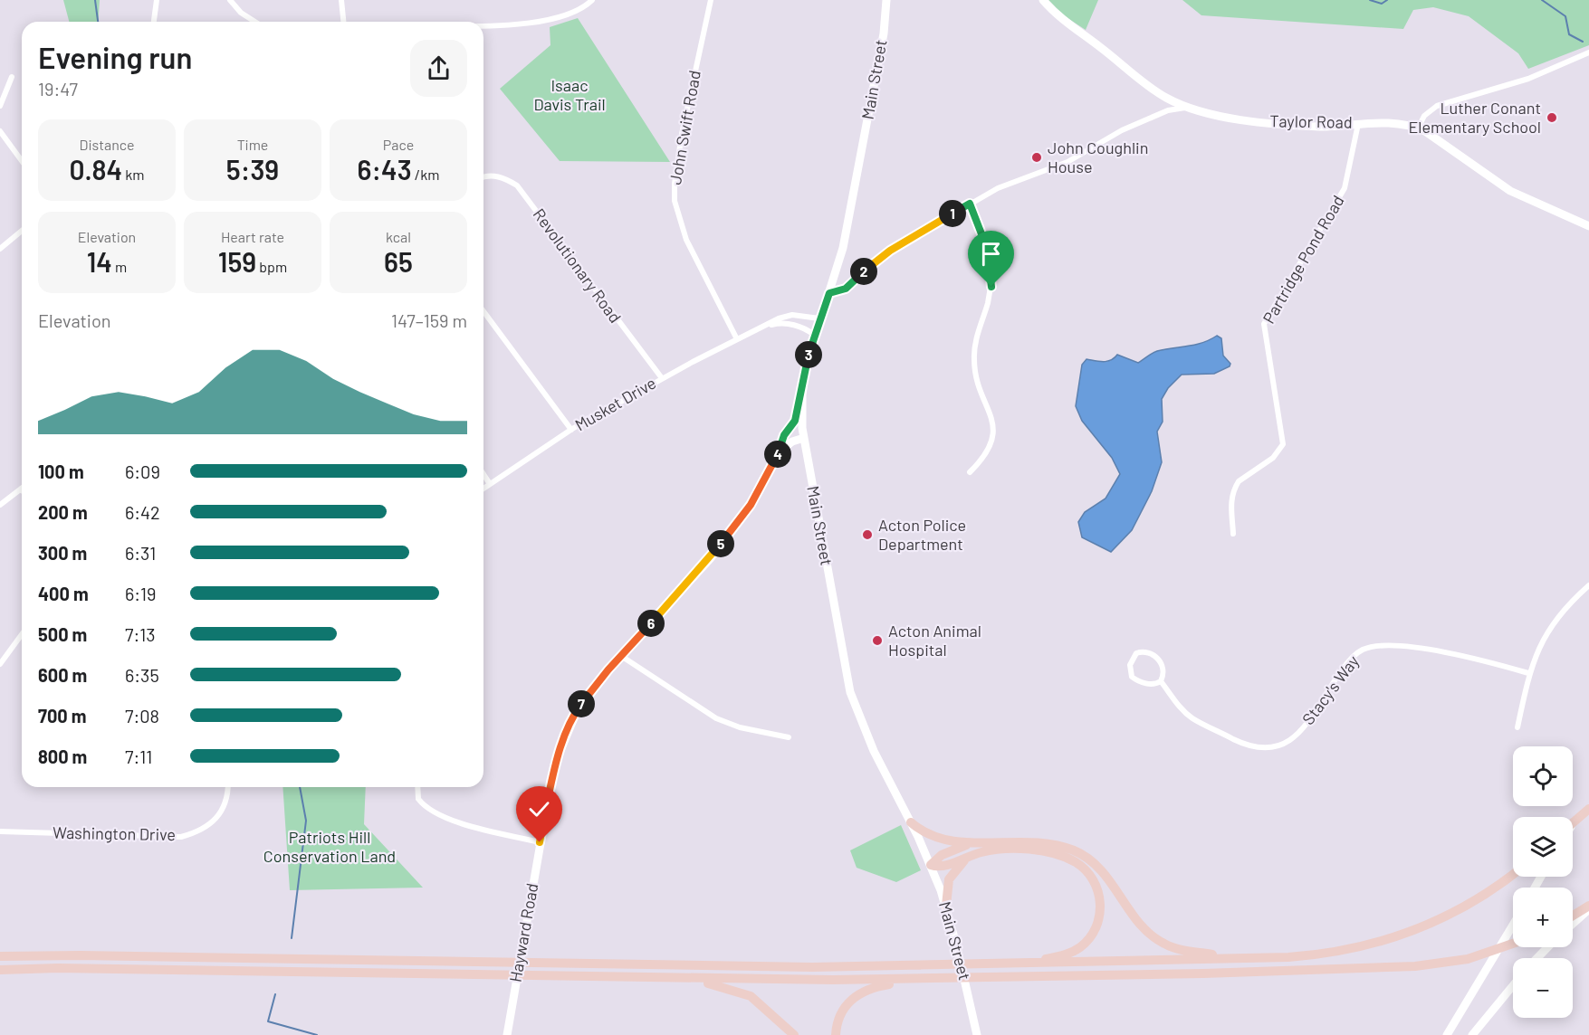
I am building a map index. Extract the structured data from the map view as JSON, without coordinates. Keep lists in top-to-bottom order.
{
  "streets": {
    "main road": ["Main Street", "Taylor Road", "Hayward Road"],
    "street": [
      "John Swift Road",
      "Partridge Pond Road",
      "Revolutionary Road",
      "Musket Drive",
      "Stacy's Way",
      "Washington Drive"
    ]
  },
  "crossings": [
    ["Main Street", "Musket Drive"],
    ["Main Street", "Hayward Road"],
    ["Taylor Road", "Partridge Pond Road"],
    ["John Swift Road", "Musket Drive"],
    ["Revolutionary Road", "Musket Drive"]
  ],
  "parks": ["Isaac Davis Trail", "Patriots Hill Conservation Land"],
  "places": [
    "Luther Conant Elementary School",
    "John Coughlin House",
    "Acton Police Department",
    "Acton Animal Hospital"
  ],
  "page": {
    "heading": ["Evening run", "19:47"],
    "stats": [
      ["Distance", "0.84 km"],
      ["Time", "5:39"],
      ["Pace", "6:43 /km"],
      ["Elevation", "14 m"],
      ["Heart rate", "159 bpm"],
      ["kcal", "65"]
    ],
    "pins": [
      "1",
      "2",
      "3",
      "4",
      "5",
      "6",
      "7"
    ],
    "chart": ["Elevation", "147–159 m"],
    "list": [
      {
        "name": "100 m",
        "note": "6:09"
      },
      {
        "name": "200 m",
        "note": "6:42"
      },
      {
        "name": "300 m",
        "note": "6:31"
      },
      {
        "name": "400 m",
        "note": "6:19"
      },
      {
        "name": "500 m",
        "note": "7:13"
      },
      {
        "name": "600 m",
        "note": "6:35"
      },
      {
        "name": "700 m",
        "note": "7:08"
      },
      {
        "name": "800 m",
        "note": "7:11"
      }
    ],
    "map_buttons": ["+", "−"]
  }
}
